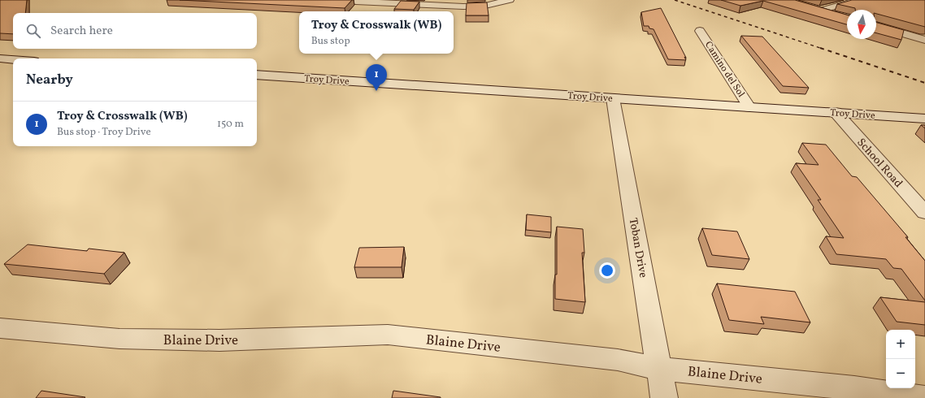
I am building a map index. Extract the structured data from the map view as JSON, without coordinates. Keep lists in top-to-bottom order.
{
  "streets": {
    "street": [
      "Camino del Sol",
      "Troy Drive",
      "School Road",
      "Toban Drive",
      "Blaine Drive"
    ]
  },
  "crossings": [
    ["Camino del Sol", "Troy Drive"],
    ["Troy Drive", "School Road"],
    ["Troy Drive", "Toban Drive"],
    ["Toban Drive", "Blaine Drive"]
  ],
  "north": "bottom",
  "page": {
    "popup": ["Troy & Crosswalk (WB)", "Bus stop"],
    "search": "Search here",
    "heading": "Nearby",
    "pins": "1",
    "list": [
      {
        "mark": "1",
        "name": "Troy & Crosswalk (WB)",
        "note": "Bus stop · Troy Drive",
        "value": "150 m"
      }
    ],
    "map_buttons": ["+", "−"]
  }
}
